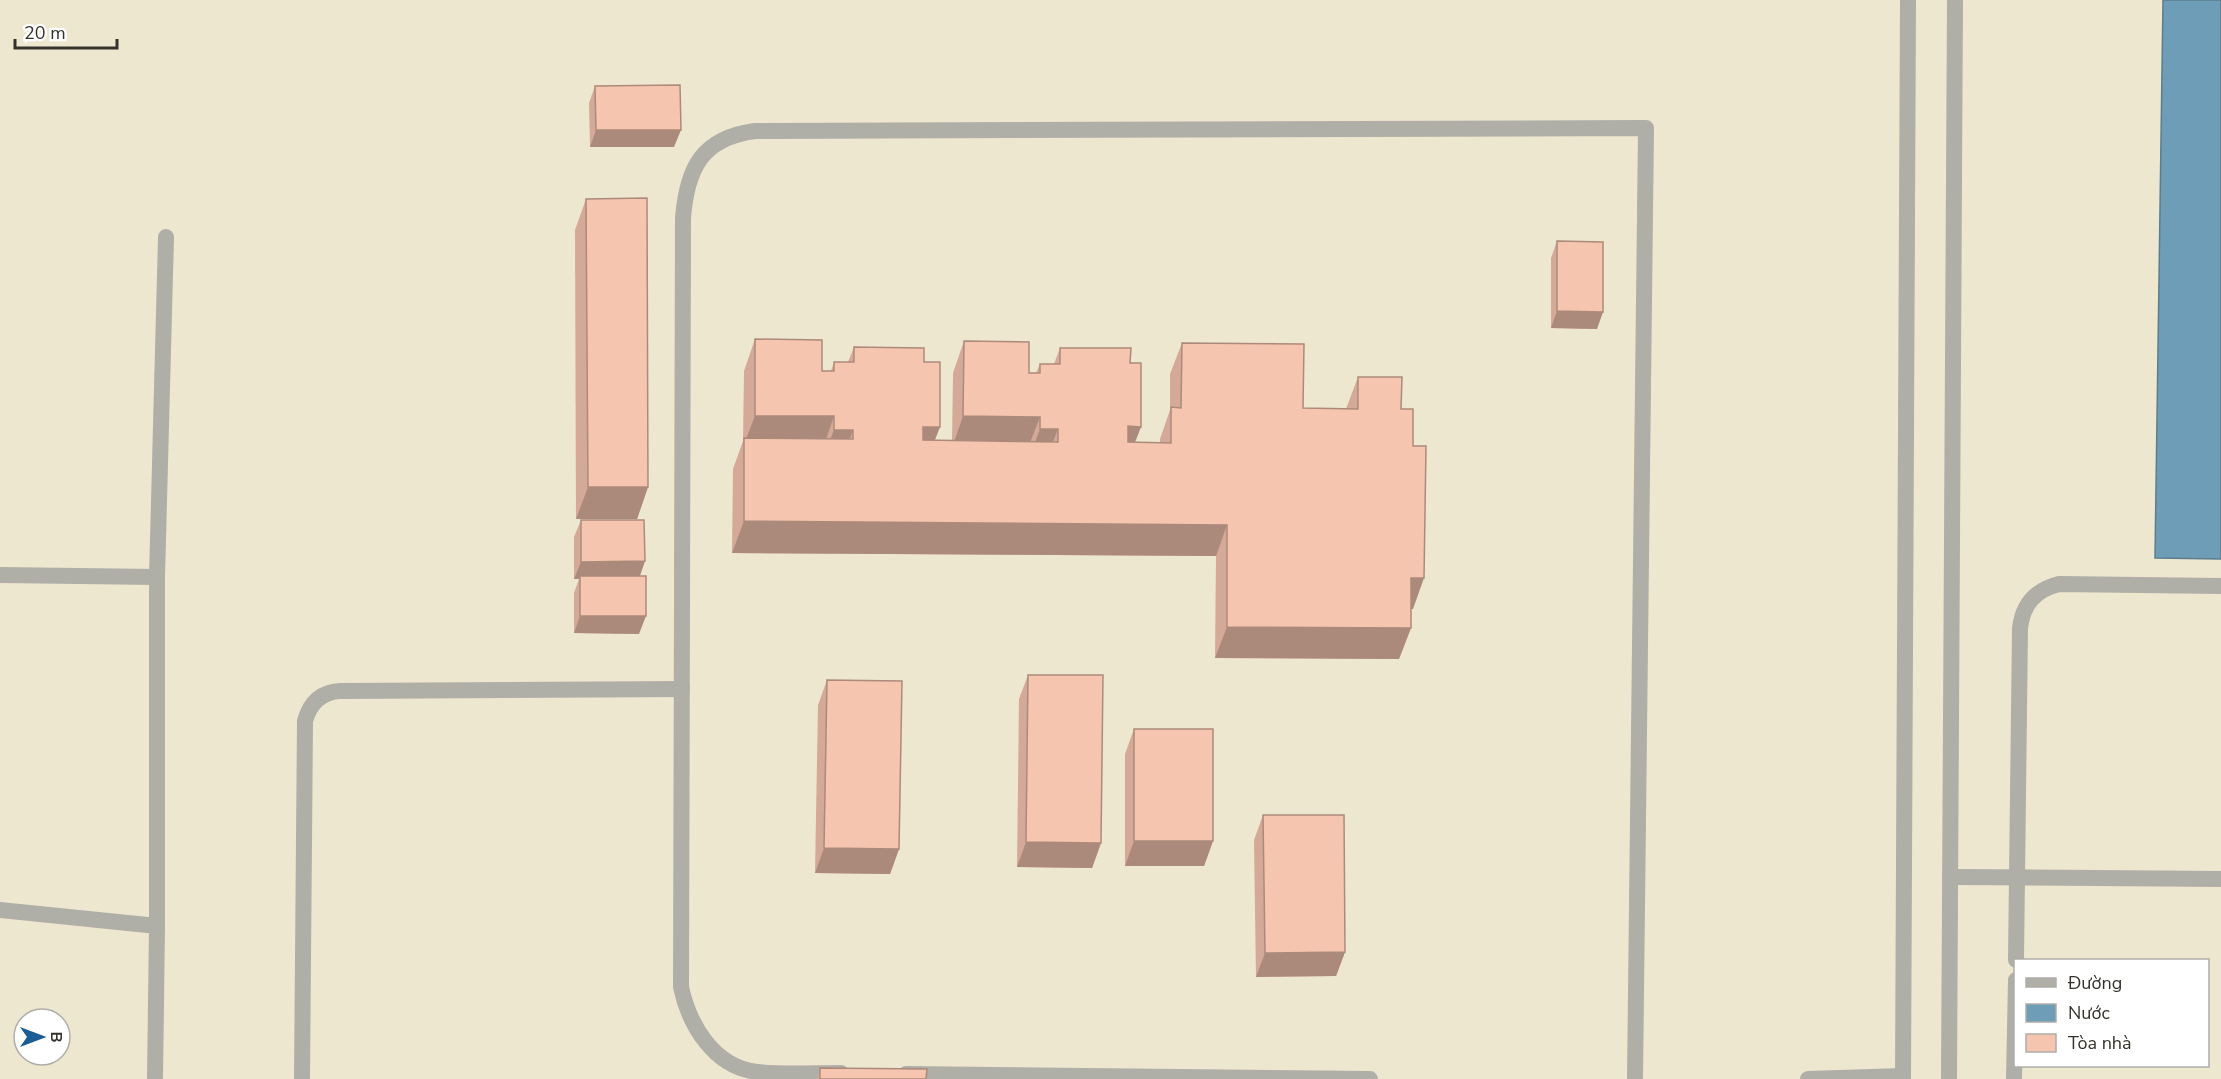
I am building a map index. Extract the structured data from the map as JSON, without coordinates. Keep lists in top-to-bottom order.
{
  "legend": ["Đường", "Nước", "Tòa nhà"],
  "scale_bar": "20 m",
  "north": "right"
}
